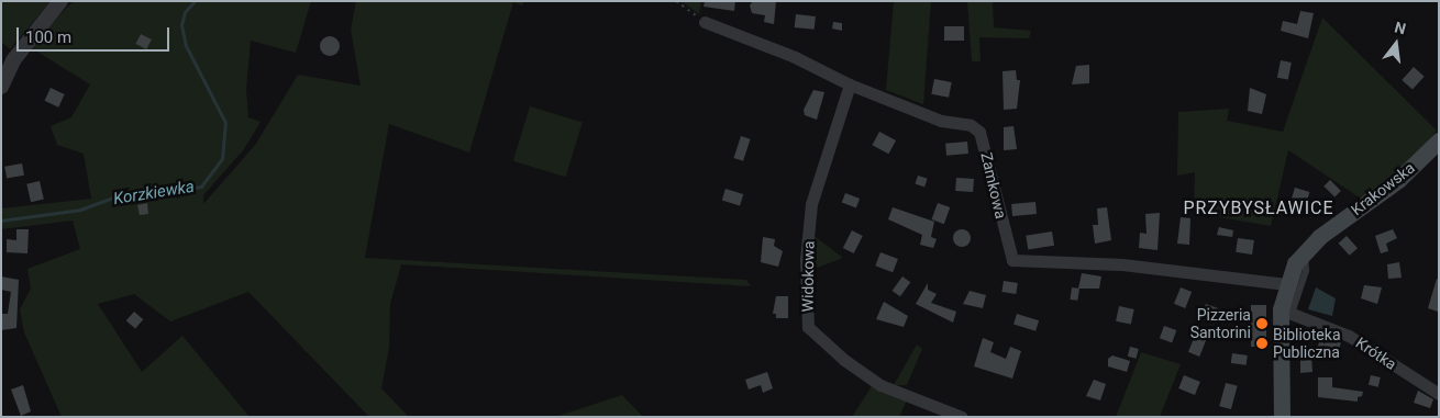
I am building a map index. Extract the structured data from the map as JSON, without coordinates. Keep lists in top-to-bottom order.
{
  "streets": {
    "main road": ["Krakowska"],
    "street": ["Zamkowa", "Widokowa", "Krótka"]
  },
  "crossings": [
    ["Zamkowa", "Krakowska"],
    ["Zamkowa", "Widokowa"],
    ["Krakowska", "Krótka"]
  ],
  "districts": ["PRZYBYSŁAWICE"],
  "water": ["Korzkiewka"],
  "places": ["Pizzeria Santorini", "Biblioteka Publiczna"],
  "scale_bar": "100 m",
  "north": "top"
}
